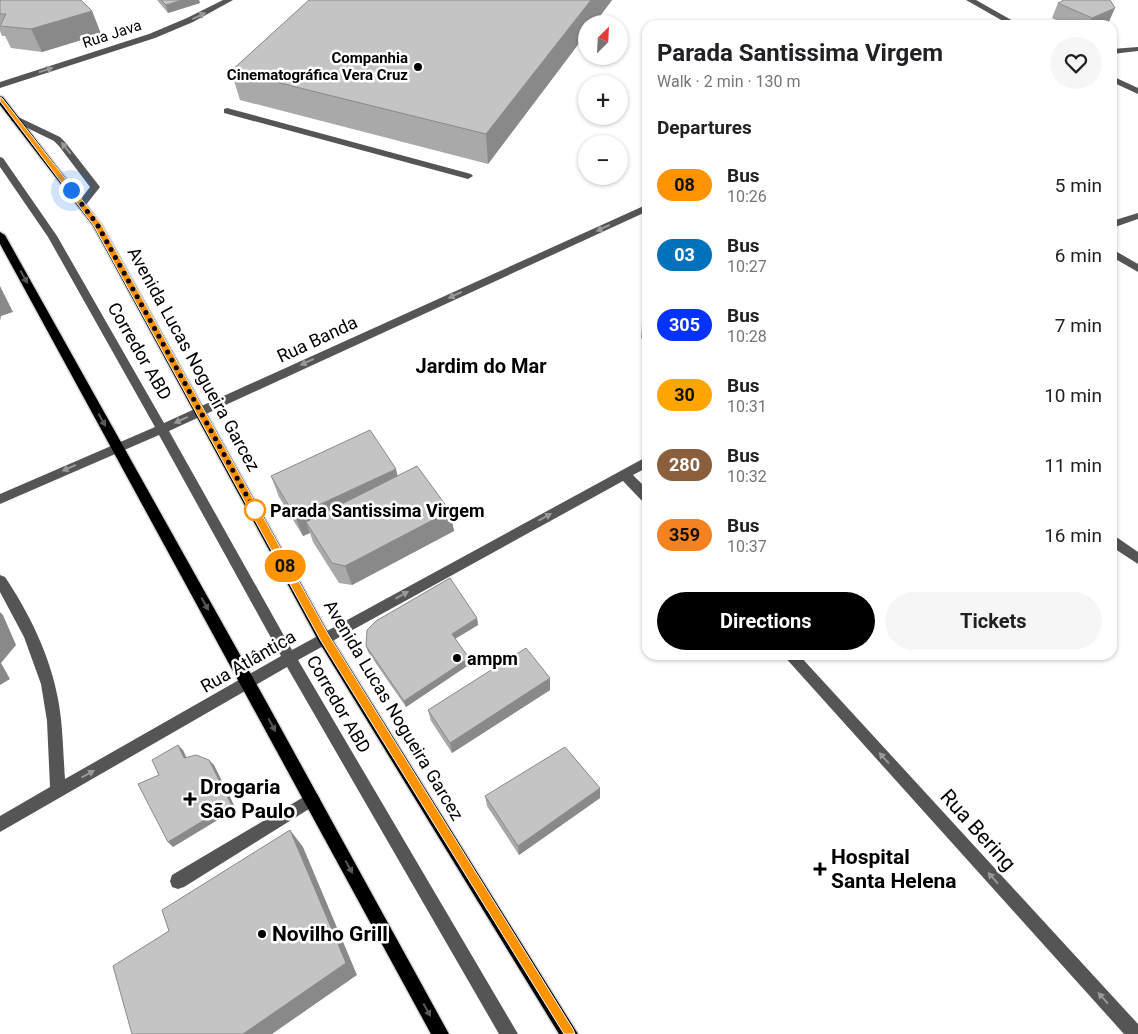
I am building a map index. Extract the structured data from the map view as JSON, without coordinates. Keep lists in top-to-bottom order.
{
  "streets": {
    "main road": ["Avenida Lucas Nogueira Garcez"],
    "street": [
      "Rua Java",
      "Rua Banda",
      "Corredor ABD",
      "Rua Atlântica",
      "Rua Bering"
    ]
  },
  "crossings": [
    ["Rua Banda", "Corredor ABD"],
    ["Rua Banda", "Avenida Lucas Nogueira Garcez"],
    ["Corredor ABD", "Rua Atlântica"],
    ["Avenida Lucas Nogueira Garcez", "Rua Atlântica"]
  ],
  "one_way": [
    "Rua Java",
    "Rua Banda",
    "Rua Atlântica",
    "Rua Bering"
  ],
  "districts": ["Jardim do Mar"],
  "places": {
    "other": [
      "Companhia Cinematográfica Vera Cruz",
      "Parada Santissima Virgem",
      "ampm",
      "Novilho Grill"
    ],
    "health": ["Drogaria São Paulo", "Hospital Santa Helena"]
  },
  "lines": ["bus line 08"],
  "north": "top right",
  "page": {
    "on_map": "08",
    "map_buttons": ["+", "−"],
    "heading": [
      ["Parada Santissima Virgem", "Walk · 2 min · 130 m"],
      "Departures"
    ],
    "list": [
      {
        "mark": "08",
        "name": "Bus",
        "note": "10:26",
        "value": "5 min"
      },
      {
        "mark": "03",
        "name": "Bus",
        "note": "10:27",
        "value": "6 min"
      },
      {
        "mark": "305",
        "name": "Bus",
        "note": "10:28",
        "value": "7 min"
      },
      {
        "mark": "30",
        "name": "Bus",
        "note": "10:31",
        "value": "10 min"
      },
      {
        "mark": "280",
        "name": "Bus",
        "note": "10:32",
        "value": "11 min"
      },
      {
        "mark": "359",
        "name": "Bus",
        "note": "10:37",
        "value": "16 min"
      }
    ],
    "buttons": ["Directions", "Tickets"]
  }
}
